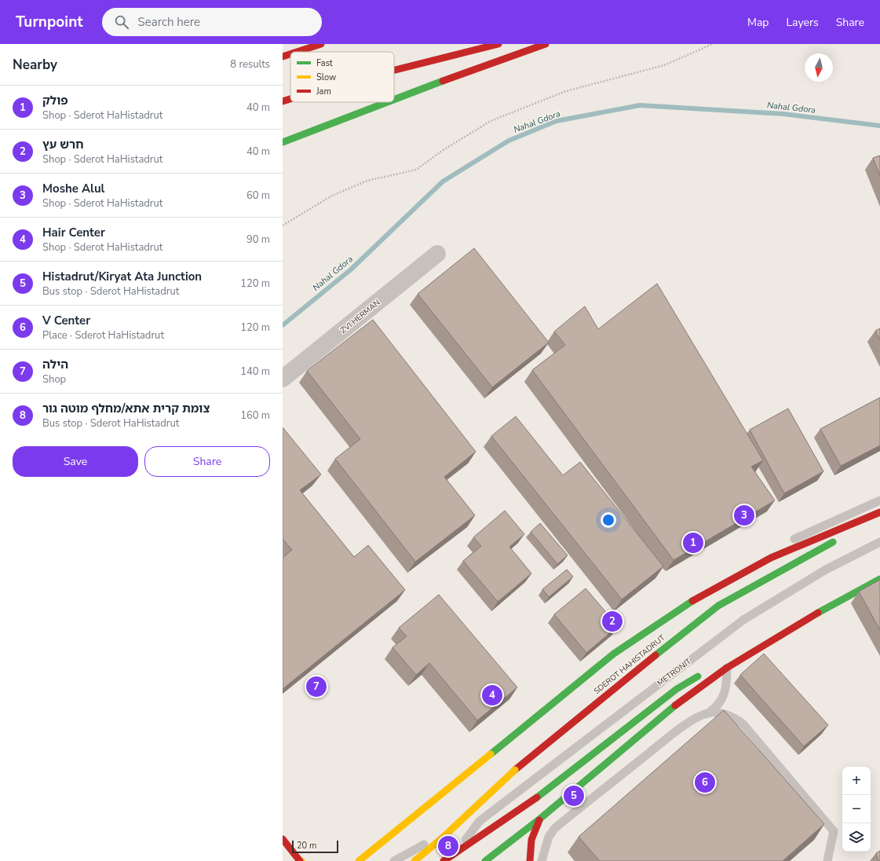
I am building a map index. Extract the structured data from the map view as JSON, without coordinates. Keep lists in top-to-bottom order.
{
  "streets": {
    "main road": ["SDEROT HAHISTADRUT"],
    "street": ["ZVI HERMAN"],
    "lane": ["METRONIT"]
  },
  "water": ["Nahal Gdora"],
  "legend": ["Fast", "Slow", "Jam"],
  "scale_bar": "20 m",
  "north": "bottom",
  "page": {
    "header": "Turnpoint",
    "search": "Search here",
    "nav": ["Map", "Layers", "Share"],
    "heading": ["Nearby", "8 results"],
    "list": [
      {
        "mark": "1",
        "name": "פולק",
        "note": "Shop · Sderot HaHistadrut",
        "value": "40 m"
      },
      {
        "mark": "2",
        "name": "חרש עץ",
        "note": "Shop · Sderot HaHistadrut",
        "value": "40 m"
      },
      {
        "mark": "3",
        "name": "Moshe Alul",
        "note": "Shop · Sderot HaHistadrut",
        "value": "60 m"
      },
      {
        "mark": "4",
        "name": "Hair Center",
        "note": "Shop · Sderot HaHistadrut",
        "value": "90 m"
      },
      {
        "mark": "5",
        "name": "Histadrut/Kiryat Ata Junction",
        "note": "Bus stop · Sderot HaHistadrut",
        "value": "120 m"
      },
      {
        "mark": "6",
        "name": "V Center",
        "note": "Place · Sderot HaHistadrut",
        "value": "120 m"
      },
      {
        "mark": "7",
        "name": "הילה",
        "note": "Shop",
        "value": "140 m"
      },
      {
        "mark": "8",
        "name": "צומת קרית אתא/מחלף מוטה גור",
        "note": "Bus stop · Sderot HaHistadrut",
        "value": "160 m"
      }
    ],
    "buttons": ["Save", "Share"],
    "pins": [
      "3",
      "1",
      "2",
      "7",
      "4",
      "6",
      "5",
      "8"
    ],
    "map_buttons": ["+", "−"],
    "scale": "20 m"
  }
}
